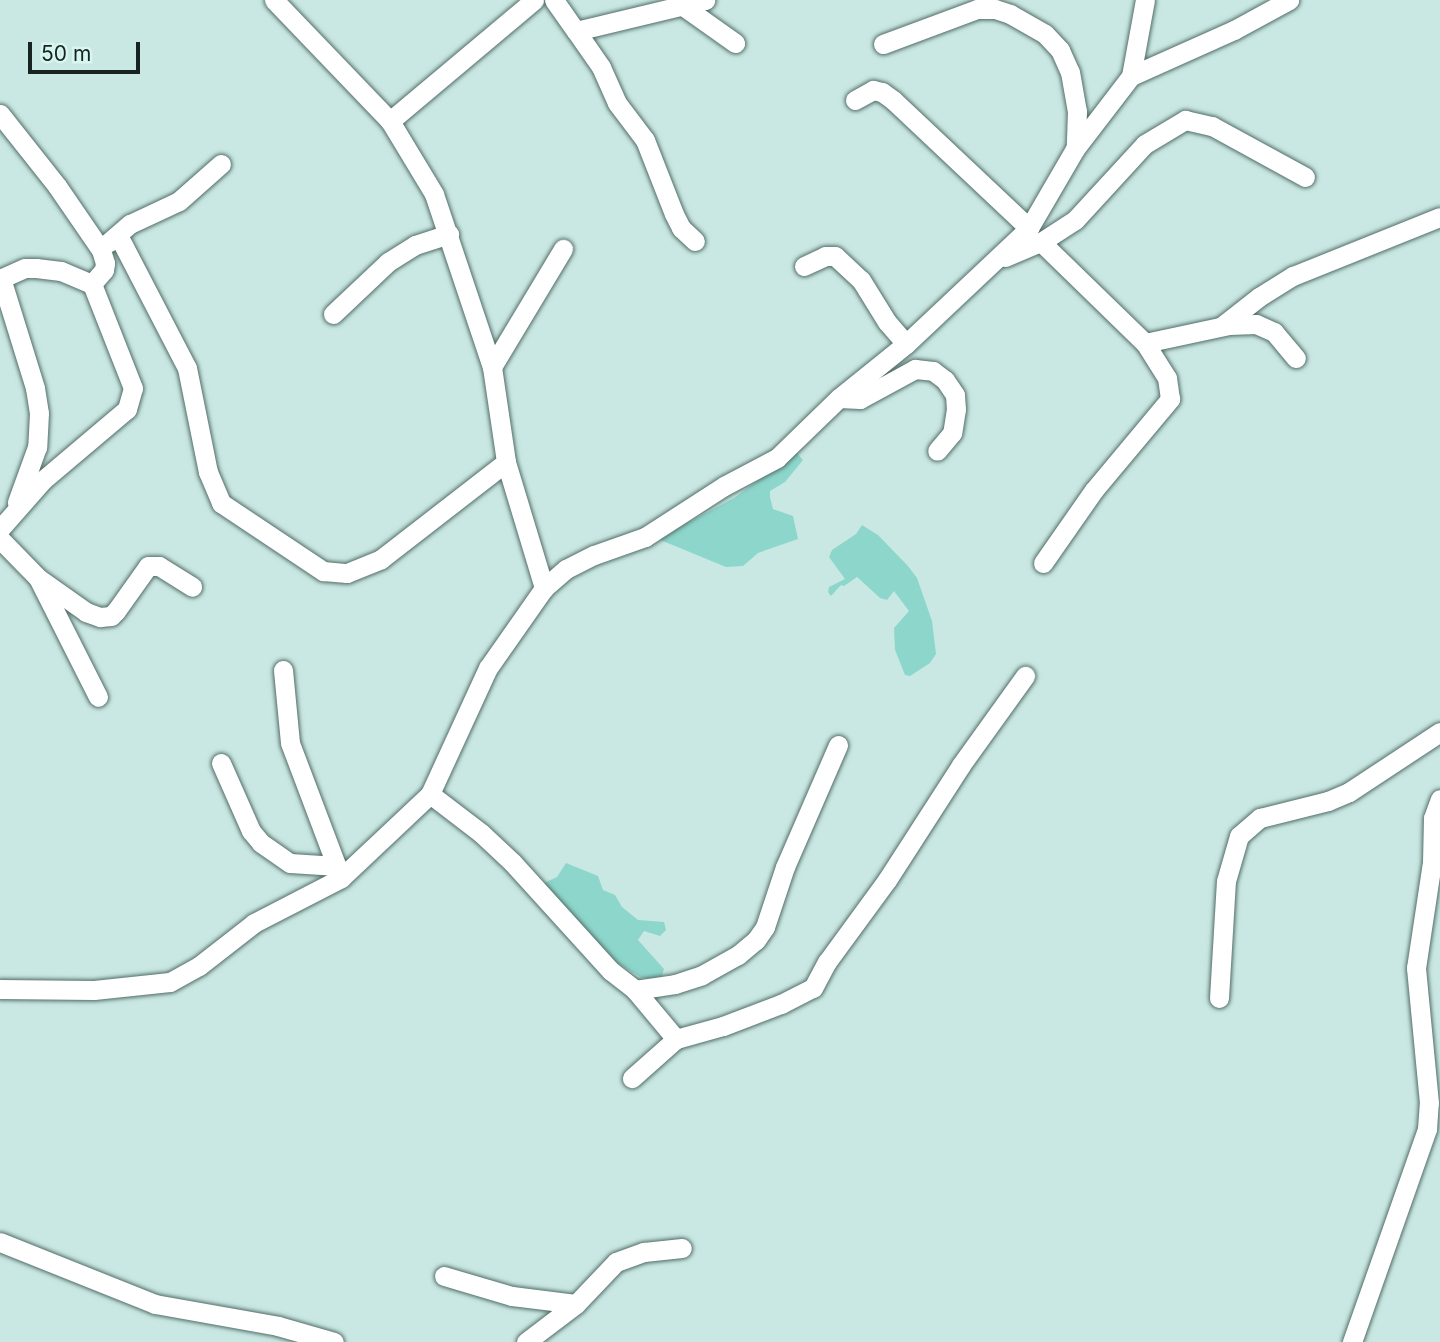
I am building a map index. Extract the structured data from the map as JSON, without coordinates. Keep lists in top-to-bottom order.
{
  "scale_bar": "50 m"
}
